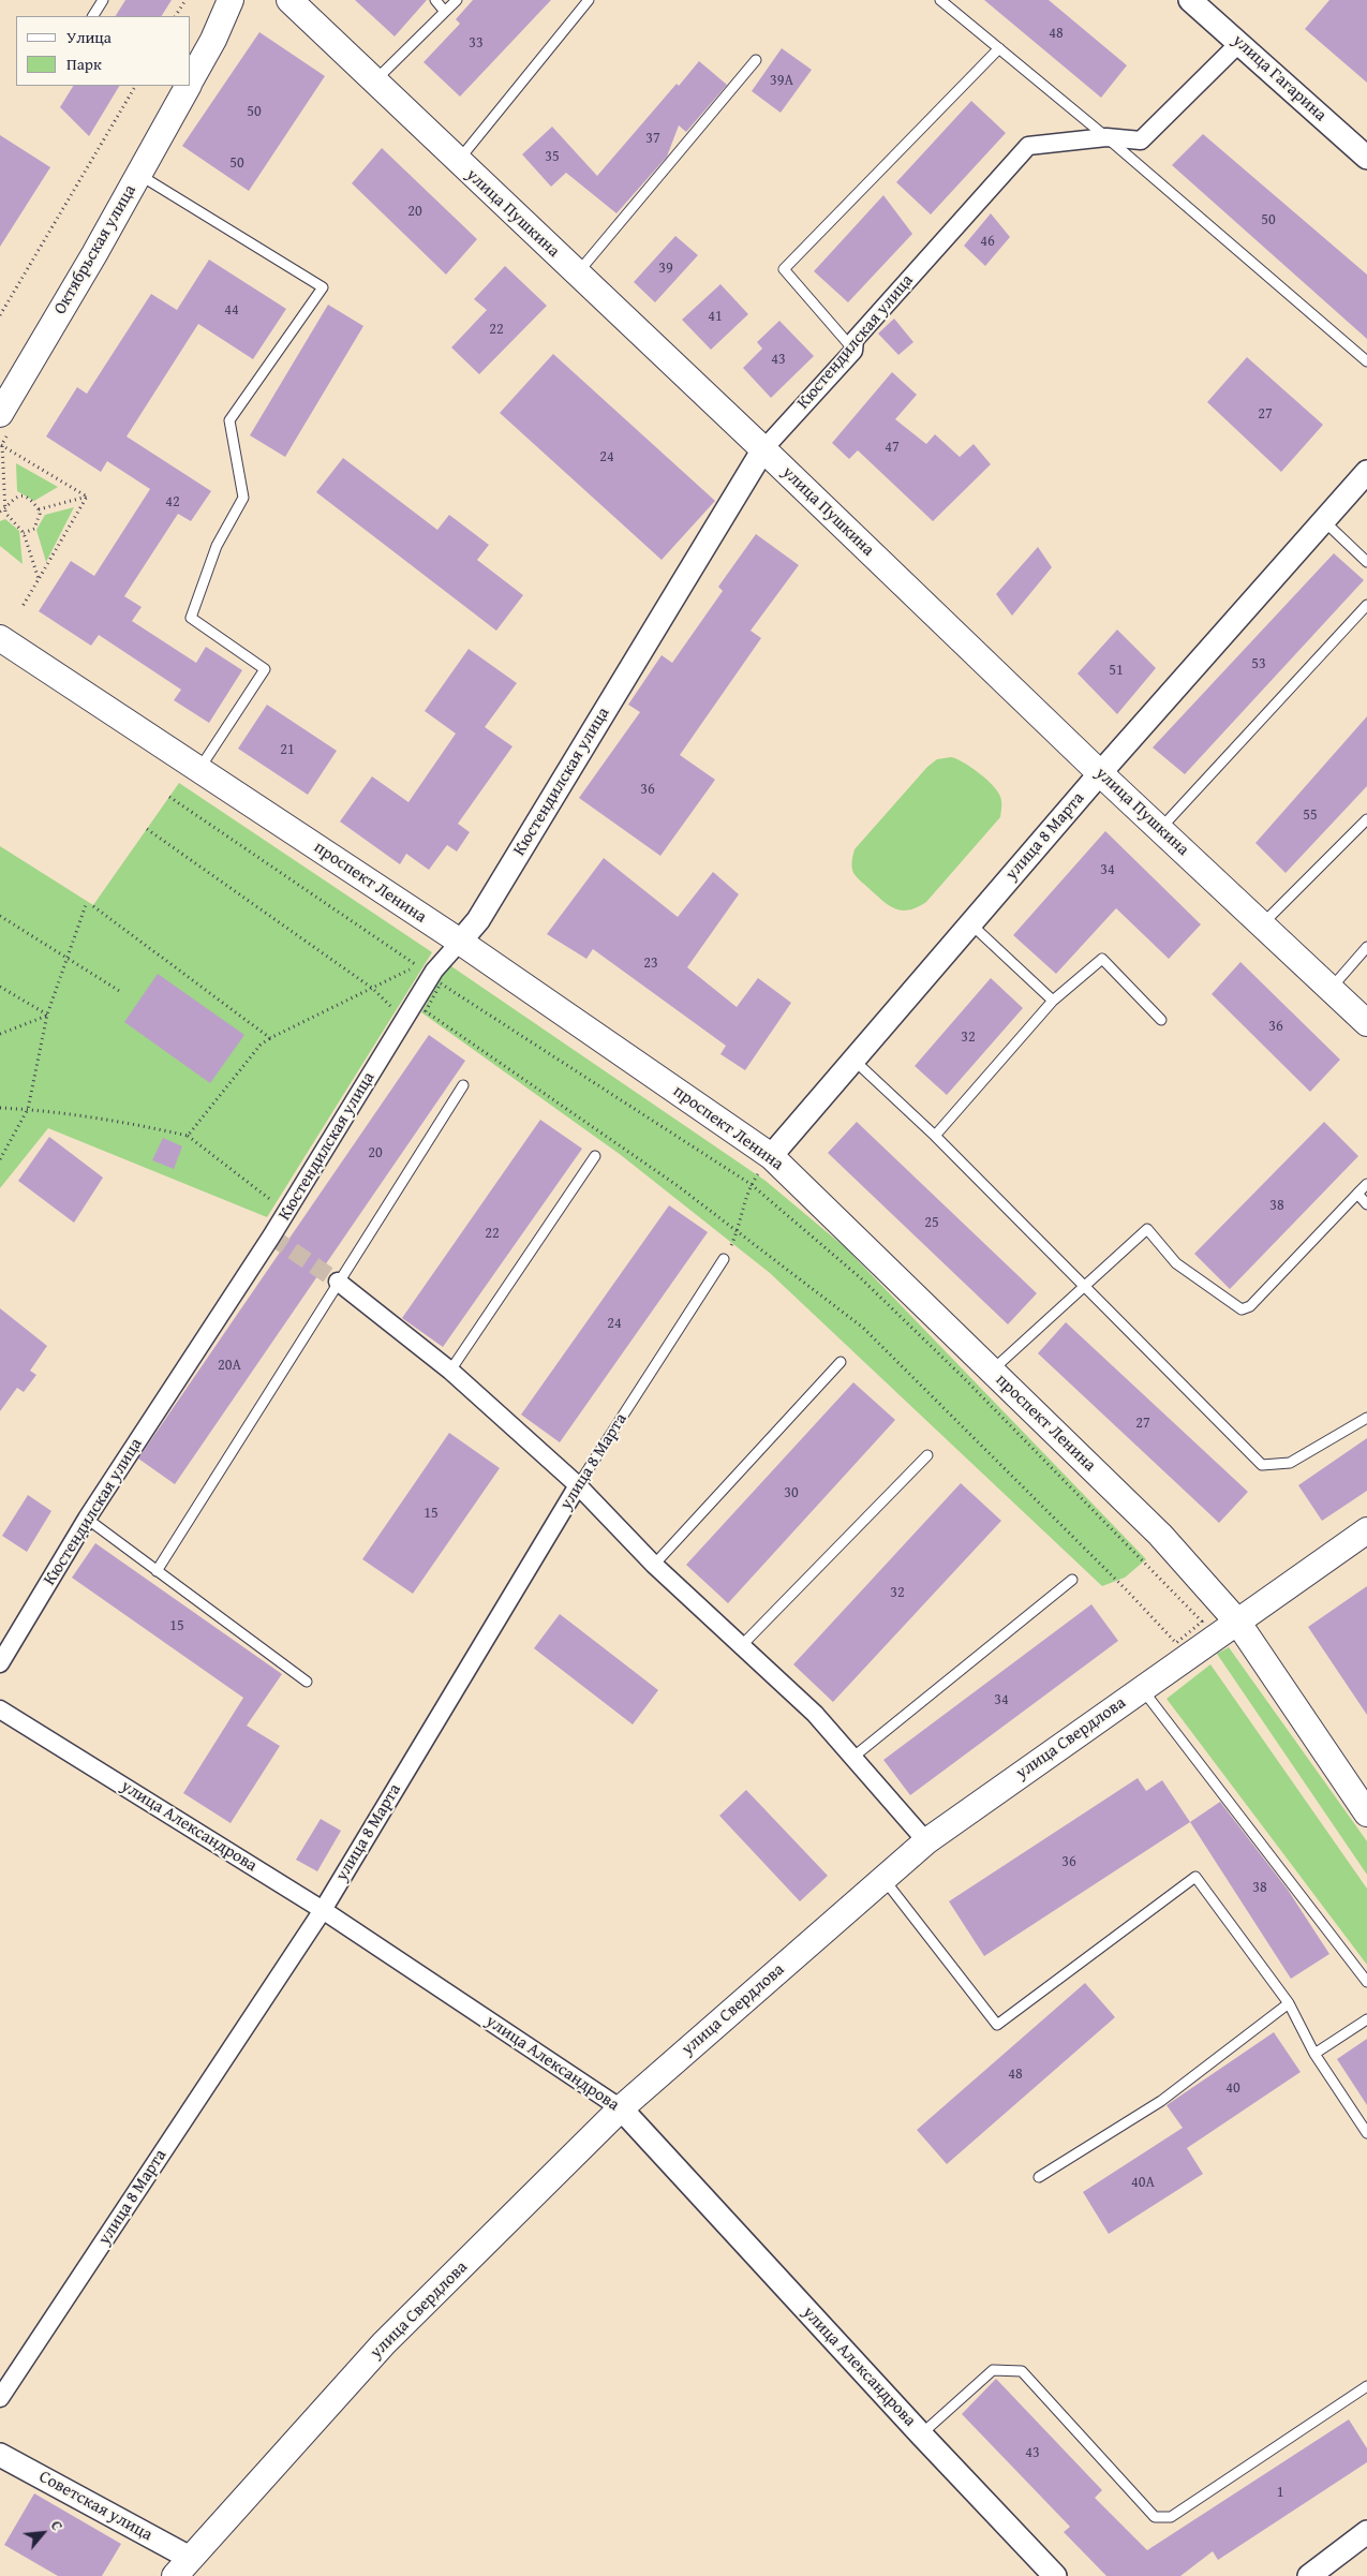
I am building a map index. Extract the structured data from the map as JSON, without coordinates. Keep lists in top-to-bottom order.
{
  "streets": {
    "main road": [
      "улица Пушкина",
      "Октябрьская улица",
      "проспект Ленина",
      "улица Свердлова"
    ],
    "street": [
      "улица Гагарина",
      "Кюстендилская улица",
      "улица 8 Марта",
      "улица Александрова",
      "Советская улица"
    ]
  },
  "crossings": [
    ["улица Гагарина", "Кюстендилская улица"],
    ["улица Пушкина", "Кюстендилская улица"],
    ["улица Пушкина", "улица 8 Марта"],
    ["Кюстендилская улица", "проспект Ленина"],
    ["улица 8 Марта", "проспект Ленина"],
    ["улица 8 Марта", "улица Александрова"],
    ["проспект Ленина", "улица Свердлова"],
    ["улица Свердлова", "улица Александрова"],
    ["улица Свердлова", "Советская улица"]
  ],
  "house_numbers": [
    "48",
    "33",
    "39А",
    "50",
    "37",
    "35",
    "50",
    "20",
    "50",
    "46",
    "39",
    "44",
    "41",
    "22",
    "43",
    "27",
    "47",
    "24",
    "42",
    "53",
    "51",
    "21",
    "36",
    "55",
    "34",
    "23",
    "36",
    "32",
    "20",
    "38",
    "25",
    "22",
    "24",
    "20А",
    "27",
    "30",
    "15",
    "32",
    "15",
    "34",
    "36",
    "38",
    "48",
    "40",
    "40А",
    "43",
    "1"
  ],
  "legend": ["Улица", "Парк"],
  "north": "top right"
}
